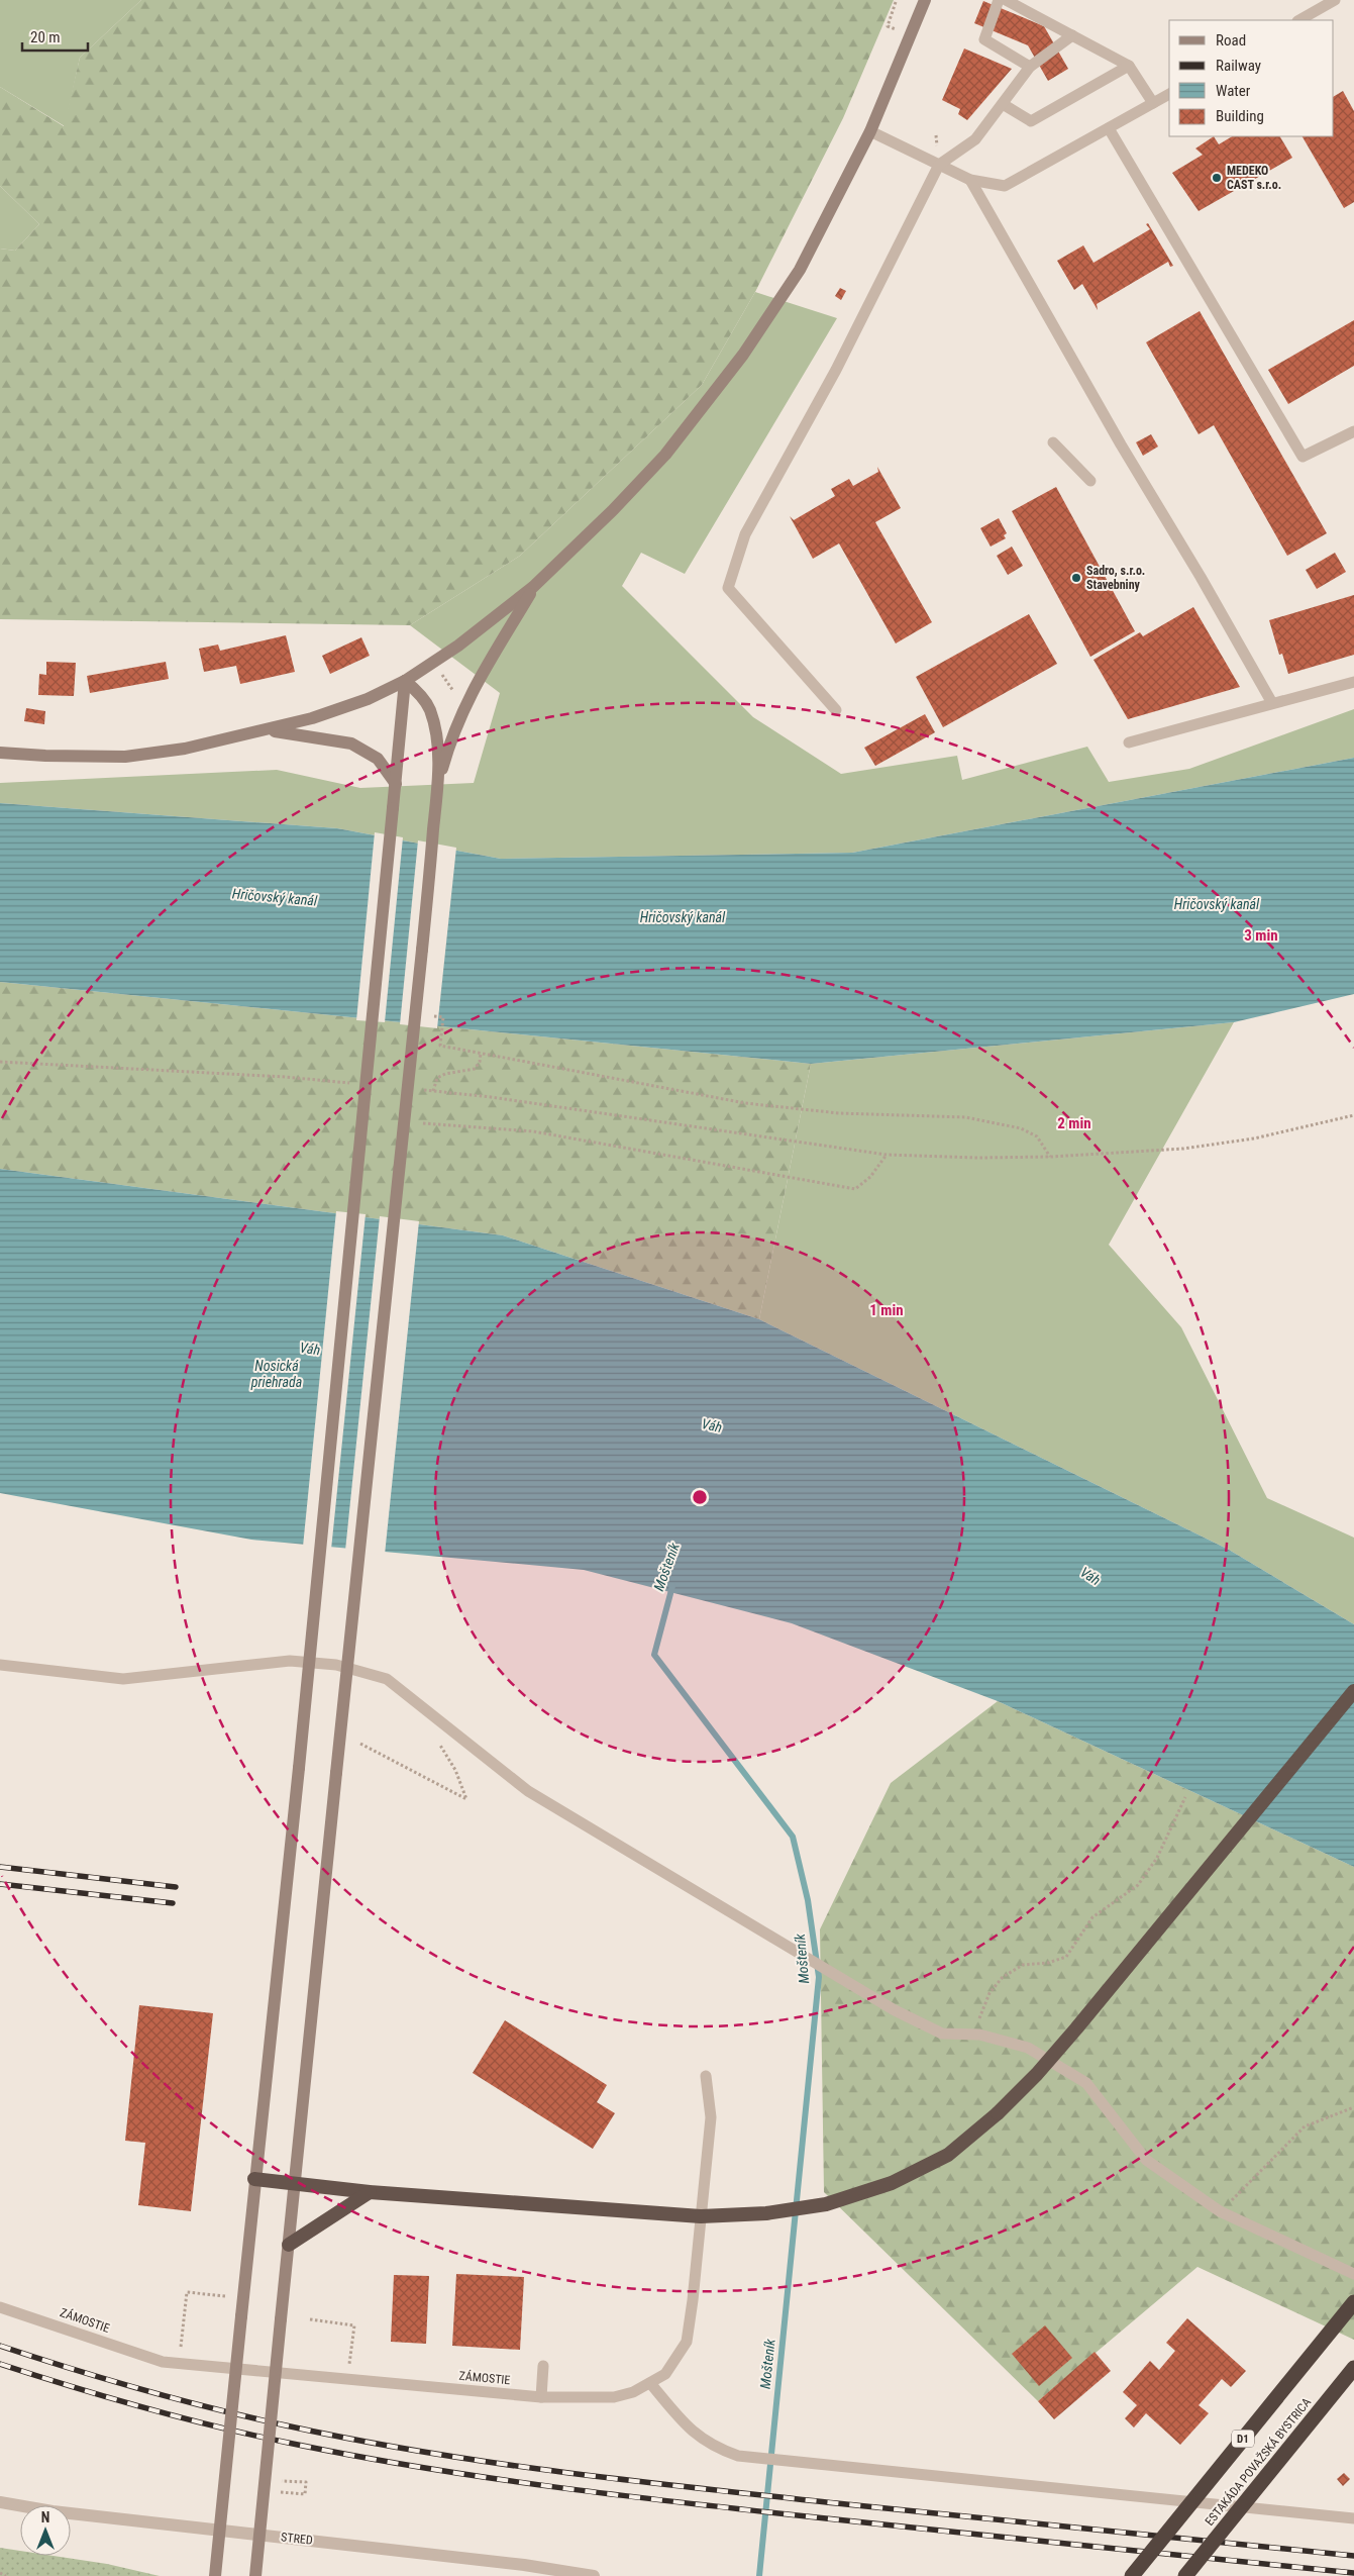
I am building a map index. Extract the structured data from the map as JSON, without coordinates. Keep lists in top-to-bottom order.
{
  "streets": {
    "highway": ["D1", "ESTAKÁDA POVAŽSKÁ BYSTRICA"],
    "street": ["STRED"],
    "lane": ["ZÁMOSTIE"]
  },
  "water": [
    "Hričovský kanál",
    "Váh",
    "Nosická priehrada",
    "Mošteník"
  ],
  "places": ["MEDEKO CAST s.r.o.", "Sadro, s.r.o. Stavebniny"],
  "legend": [
    "Road",
    "Railway",
    "Water",
    "Building"
  ],
  "scale_bar": "20 m",
  "north": "top",
  "rings": ["3 min", "2 min", "1 min"]
}
